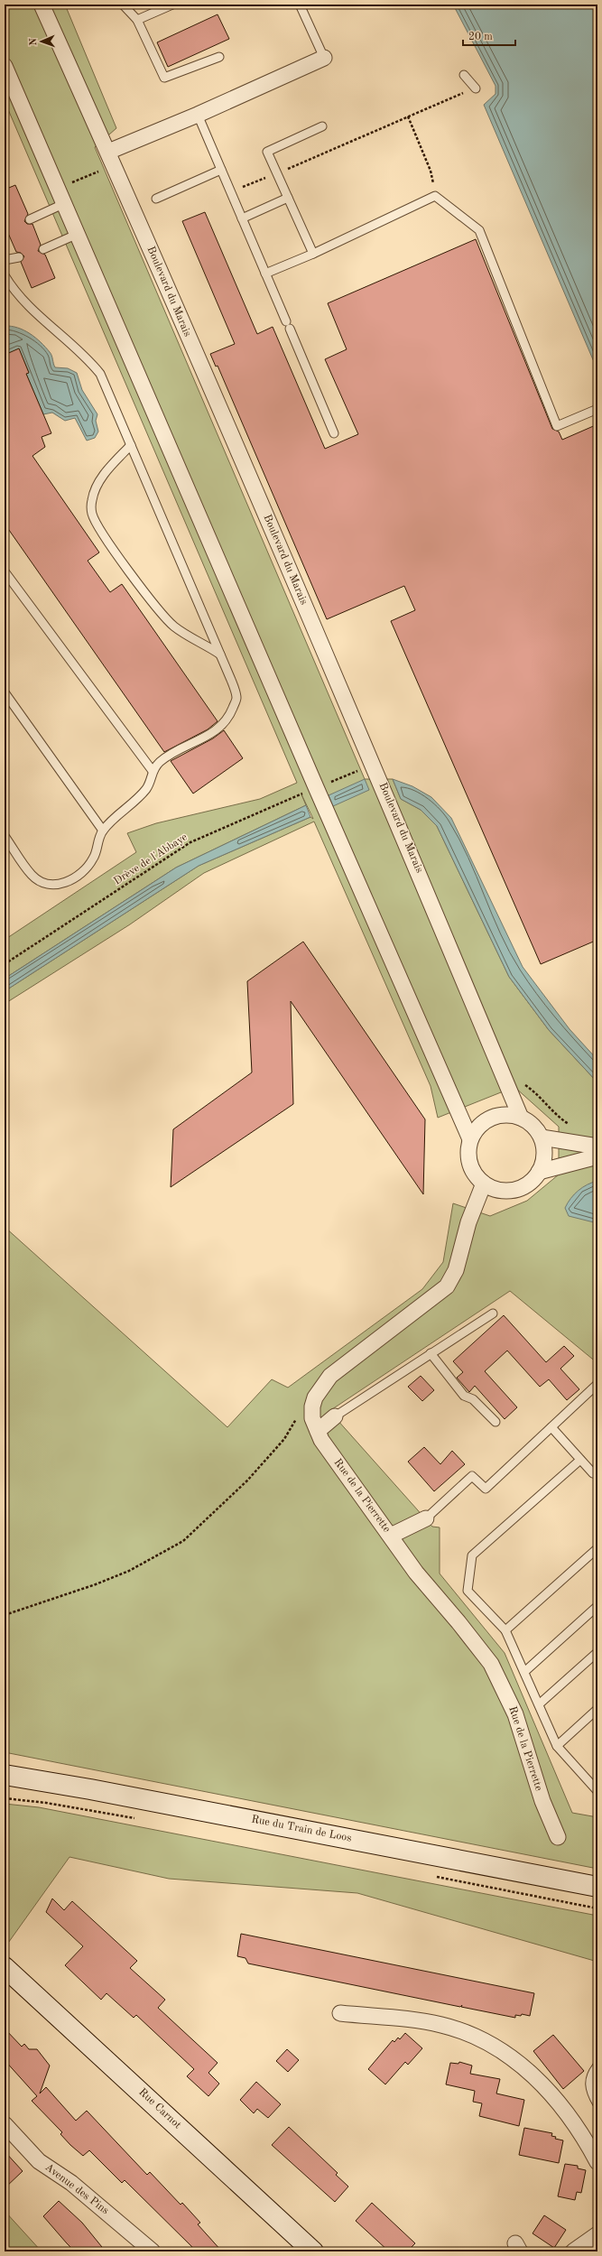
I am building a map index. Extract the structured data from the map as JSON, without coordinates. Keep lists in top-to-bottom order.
{
  "streets": {
    "street": [
      "Boulevard du Marais",
      "Rue de la Pierrette",
      "Rue du Train de Loos",
      "Rue Carnot",
      "Avenue des Pins"
    ],
    "path": ["Drève de l'Abbaye"]
  },
  "crossings": [
    ["Boulevard du Marais", "Drève de l'Abbaye"],
    ["Boulevard du Marais", "Rue de la Pierrette"]
  ],
  "scale_bar": "20 m",
  "north": "left"
}
